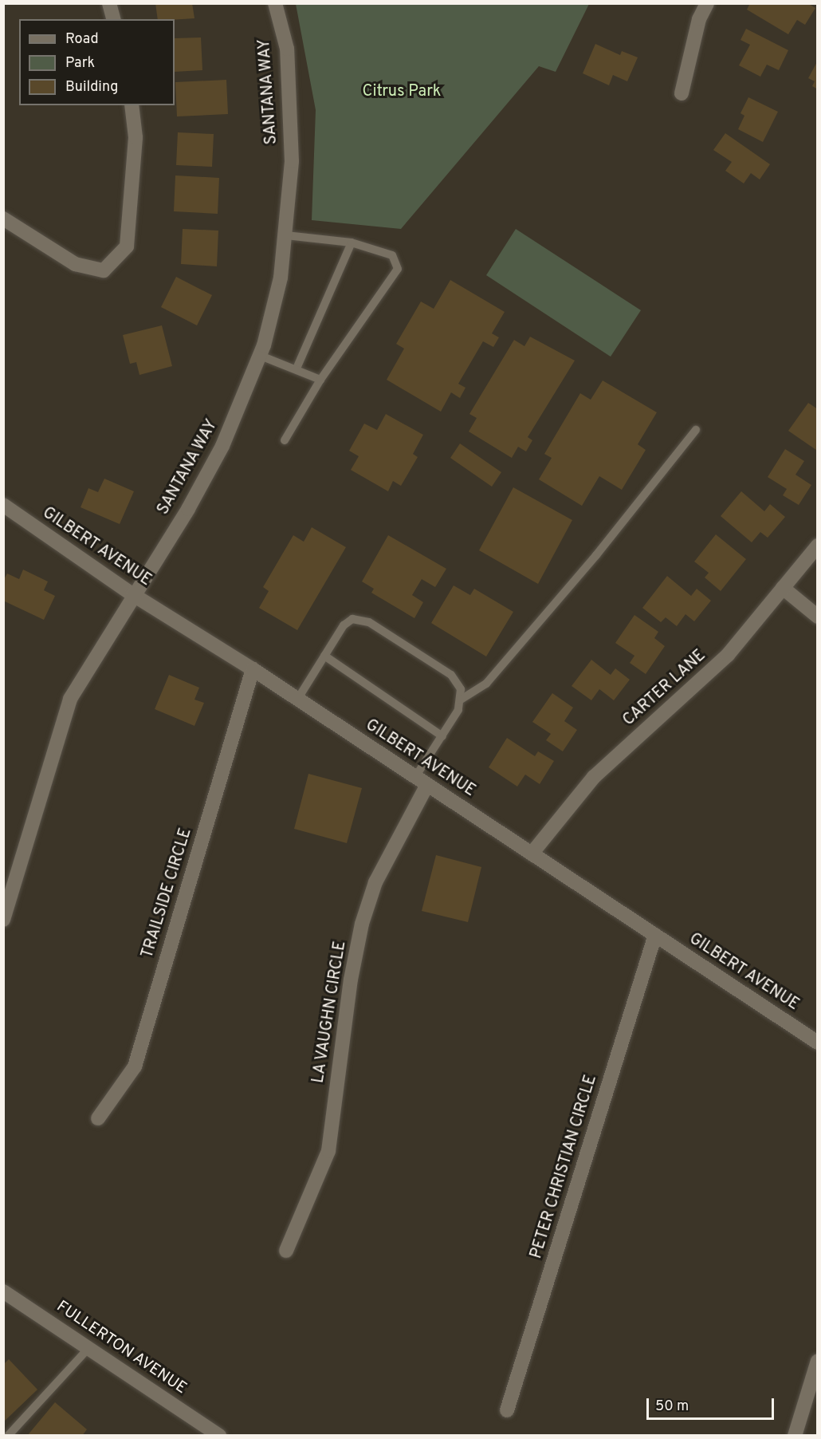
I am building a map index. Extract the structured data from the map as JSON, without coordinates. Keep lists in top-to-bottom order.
{
  "streets": {
    "street": [
      "SANTANA WAY",
      "GILBERT AVENUE",
      "CARTER LANE",
      "TRAILSIDE CIRCLE",
      "LA VAUGHN CIRCLE",
      "PETER CHRISTIAN CIRCLE",
      "FULLERTON AVENUE"
    ]
  },
  "crossings": [
    ["SANTANA WAY", "GILBERT AVENUE"],
    ["GILBERT AVENUE", "CARTER LANE"],
    ["GILBERT AVENUE", "TRAILSIDE CIRCLE"],
    ["GILBERT AVENUE", "LA VAUGHN CIRCLE"],
    ["GILBERT AVENUE", "PETER CHRISTIAN CIRCLE"]
  ],
  "parks": ["Citrus Park"],
  "legend": ["Road", "Park", "Building"],
  "scale_bar": "50 m"
}
